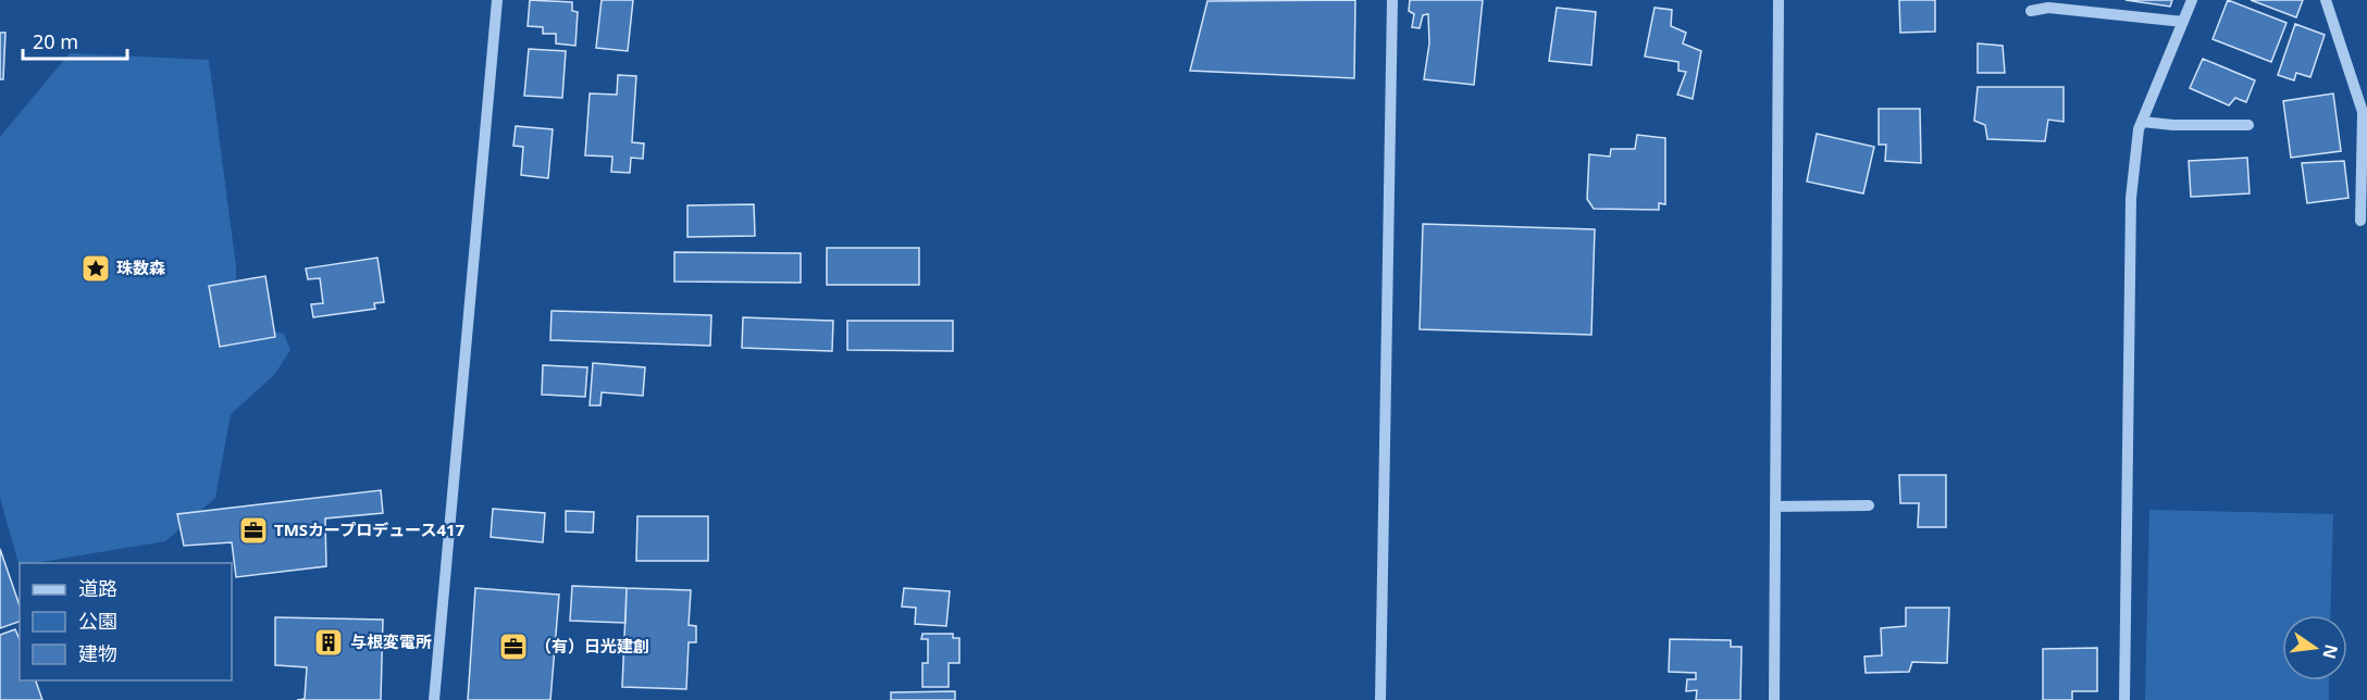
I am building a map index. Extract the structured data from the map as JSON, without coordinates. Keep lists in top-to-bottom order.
{
  "places": {
    "place": ["珠数森"],
    "office": ["TMSカープロデュース417", "（有）日光建創"],
    "building": ["与根変電所"]
  },
  "legend": ["道路", "公園", "建物"],
  "scale_bar": "20 m",
  "north": "right"
}
